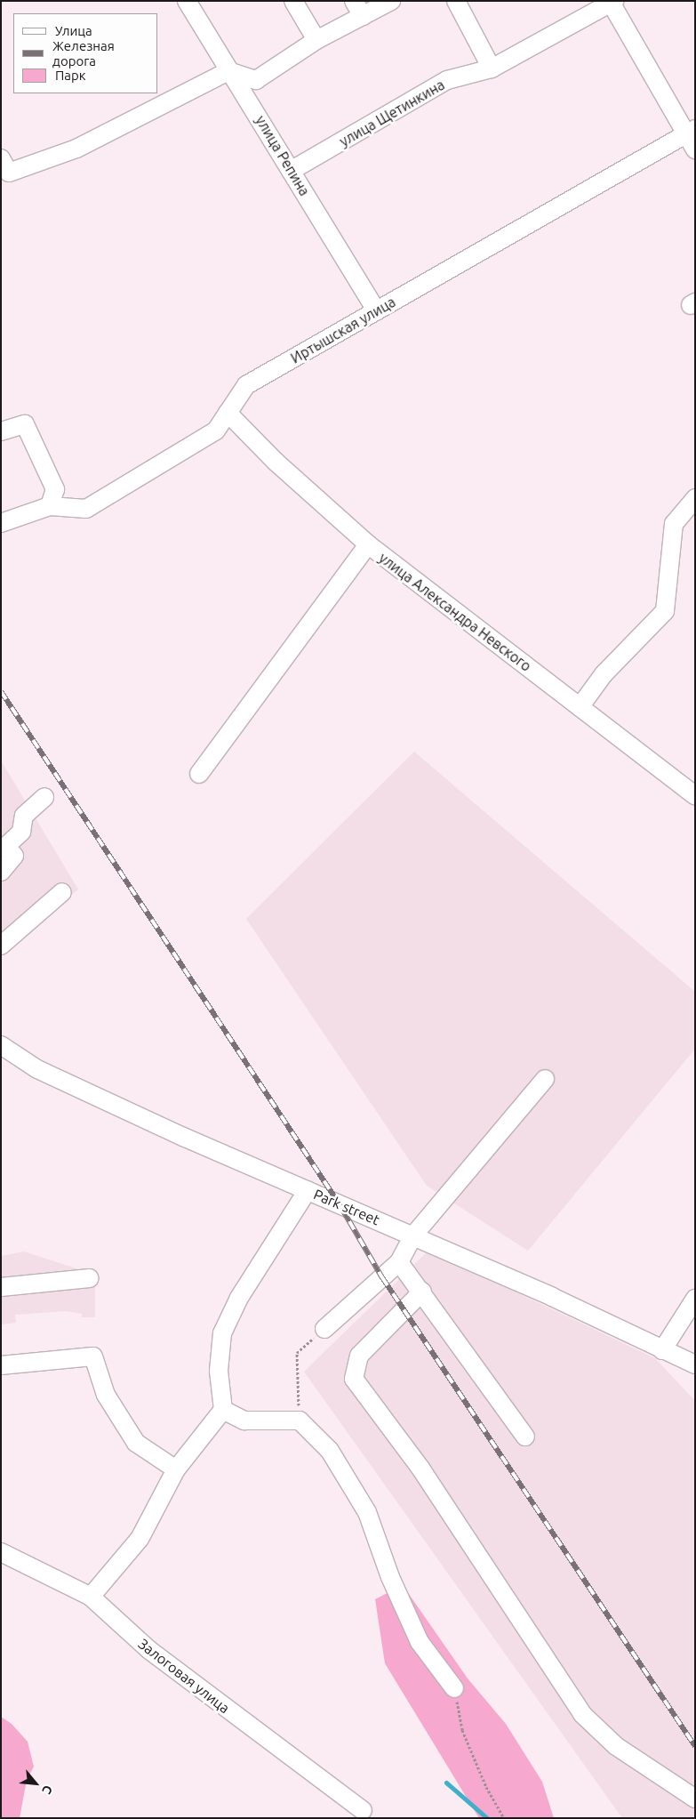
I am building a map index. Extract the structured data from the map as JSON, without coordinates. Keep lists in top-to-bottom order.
{
  "streets": {
    "street": [
      "улица Щетинкина",
      "улица Репина",
      "Иртышская улица",
      "улица Александра Невского",
      "Park street",
      "Залоговая улица"
    ]
  },
  "crossings": [
    ["улица Щетинкина", "улица Репина"],
    ["улица Репина", "Иртышская улица"],
    ["Иртышская улица", "улица Александра Невского"]
  ],
  "legend": ["Улица", "Железная дорога", "Парк"],
  "north": "bottom right"
}
